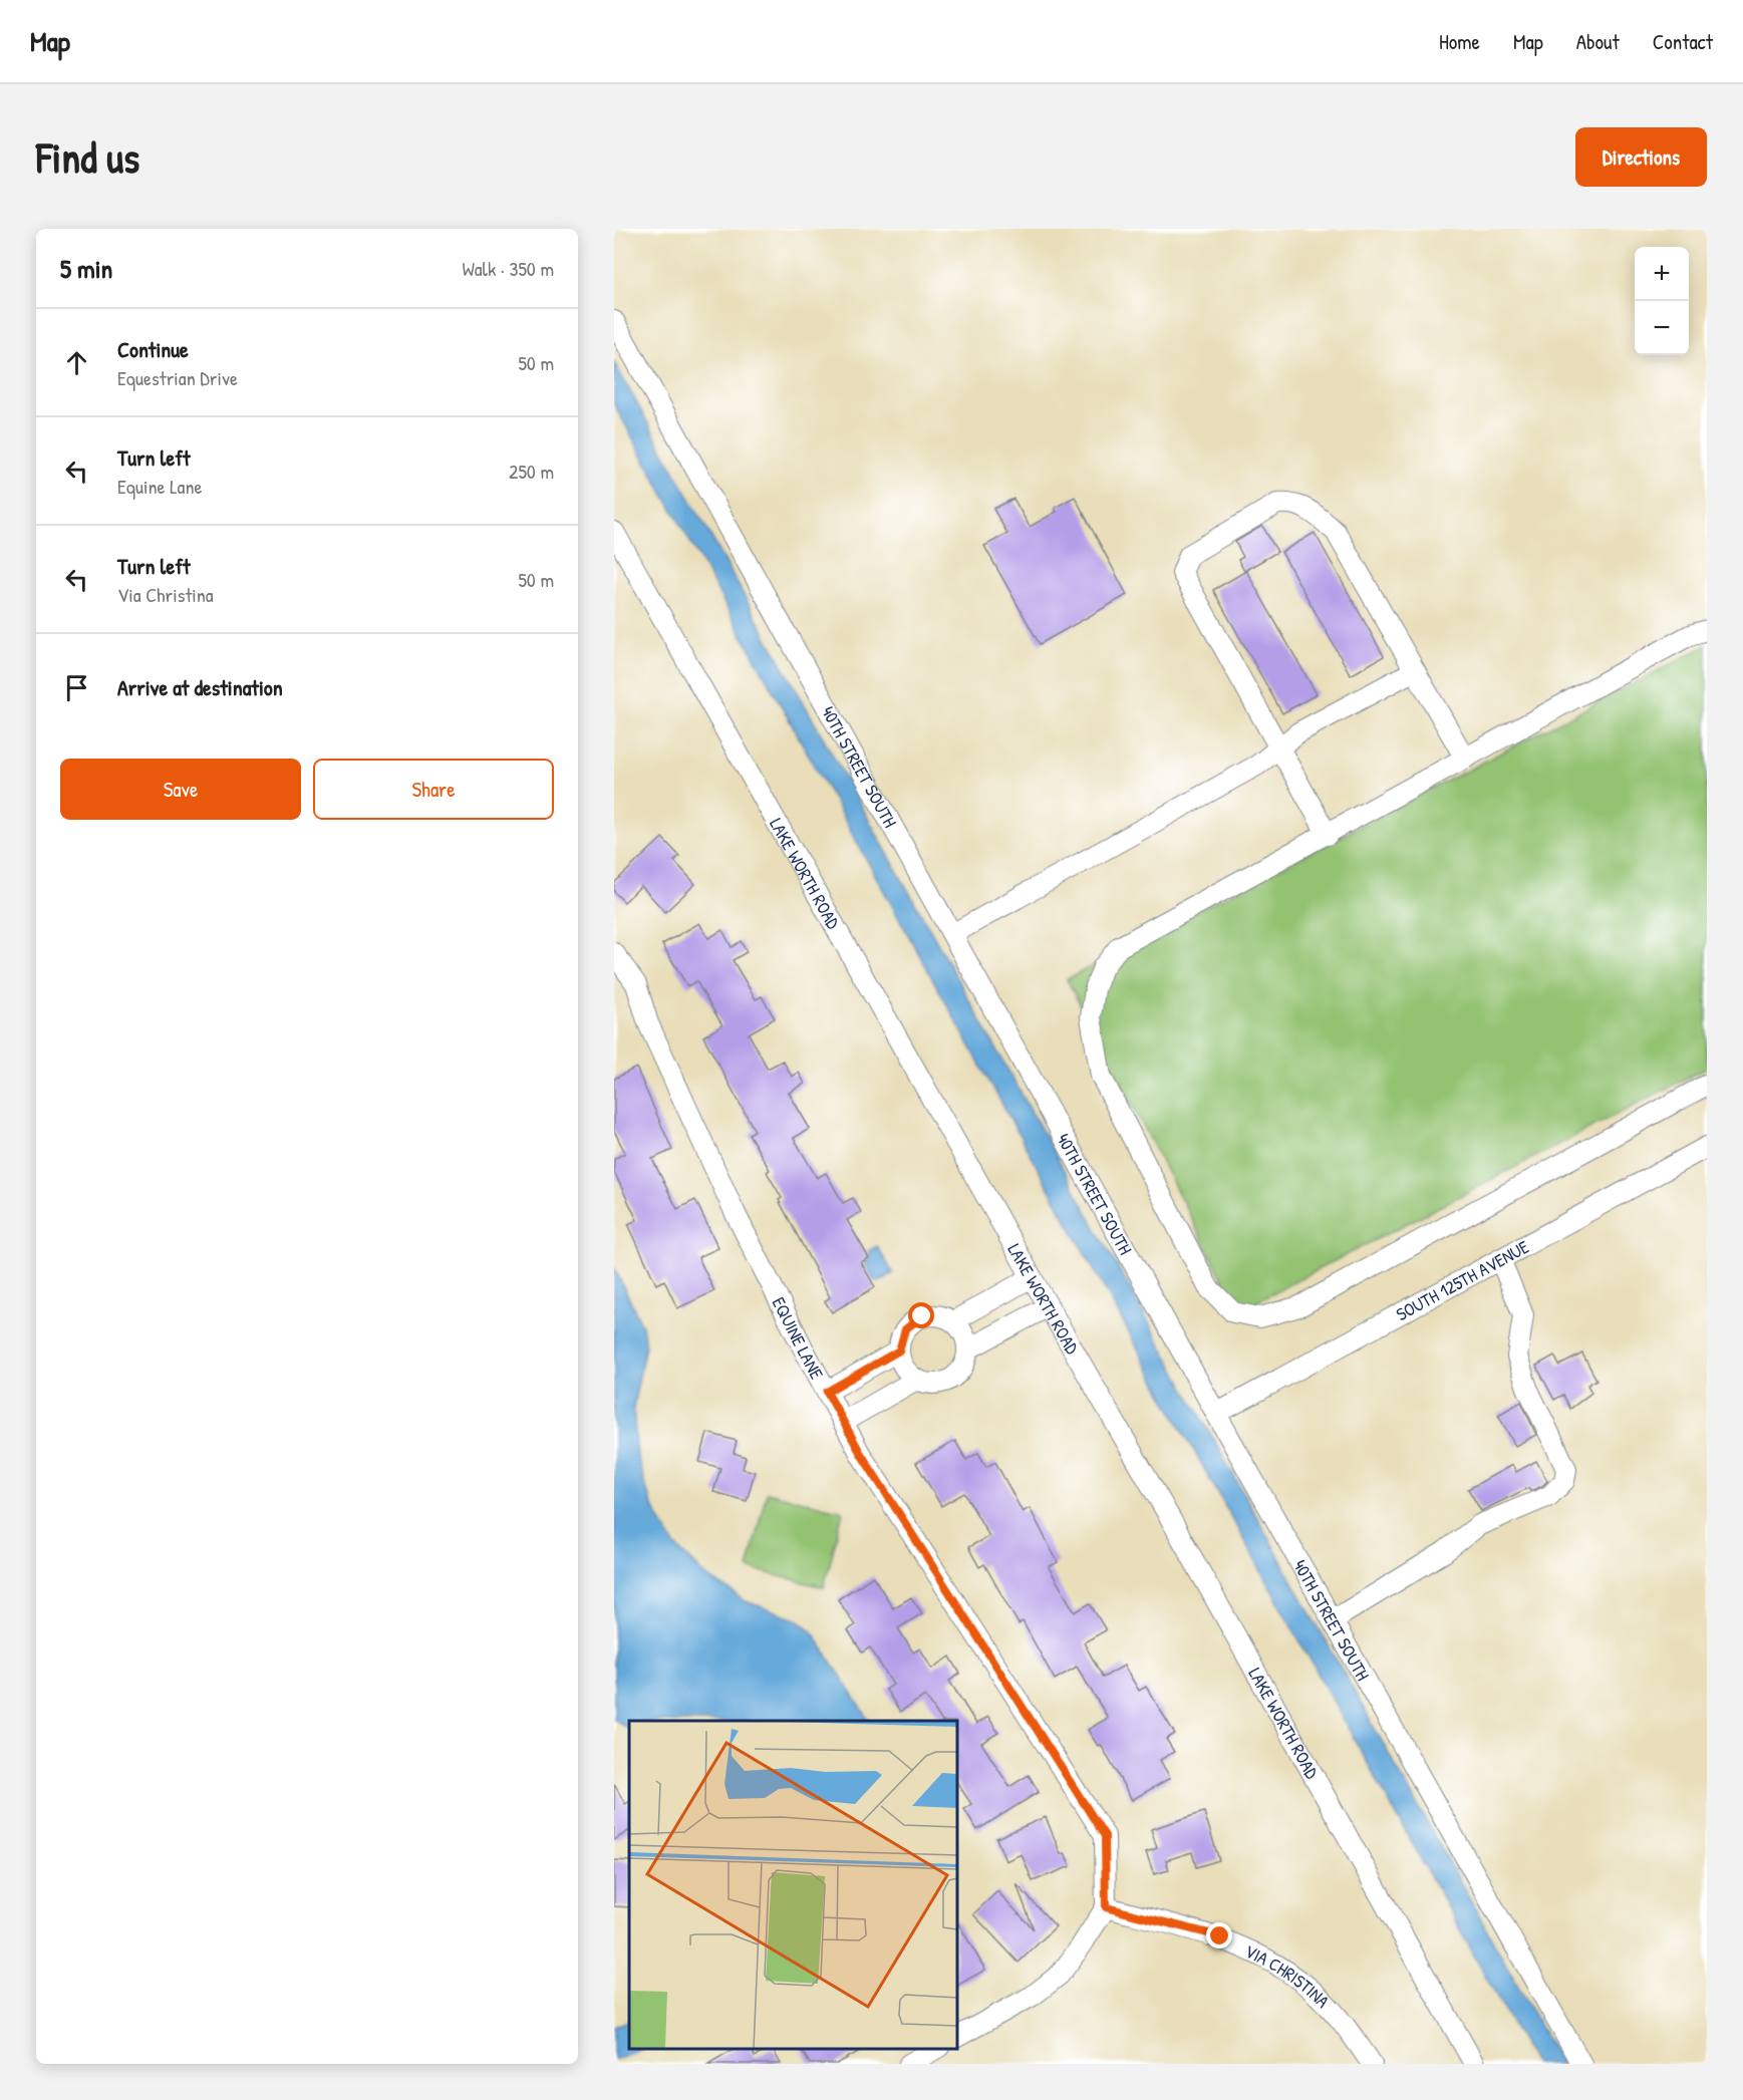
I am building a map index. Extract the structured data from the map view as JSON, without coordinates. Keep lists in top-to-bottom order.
{
  "streets": {
    "street": [
      "40TH STREET SOUTH",
      "LAKE WORTH ROAD",
      "SOUTH 125TH AVENUE",
      "EQUINE LANE",
      "VIA CHRISTINA"
    ]
  },
  "crossings": [
    ["40TH STREET SOUTH", "SOUTH 125TH AVENUE"],
    ["EQUINE LANE", "VIA CHRISTINA"]
  ],
  "page": {
    "header": "Map",
    "nav": [
      "Home",
      "Map",
      "About",
      "Contact"
    ],
    "buttons": [
      "Directions",
      ["Save", "Share"]
    ],
    "title": "Find us",
    "heading": ["5 min", "Walk · 350 m"],
    "map_buttons": ["+", "−"],
    "list": [
      ["Continue", "Equestrian Drive", "50 m"],
      ["Turn left", "Equine Lane", "250 m"],
      ["Turn left", "Via Christina", "50 m"],
      "Arrive at destination"
    ]
  }
}
